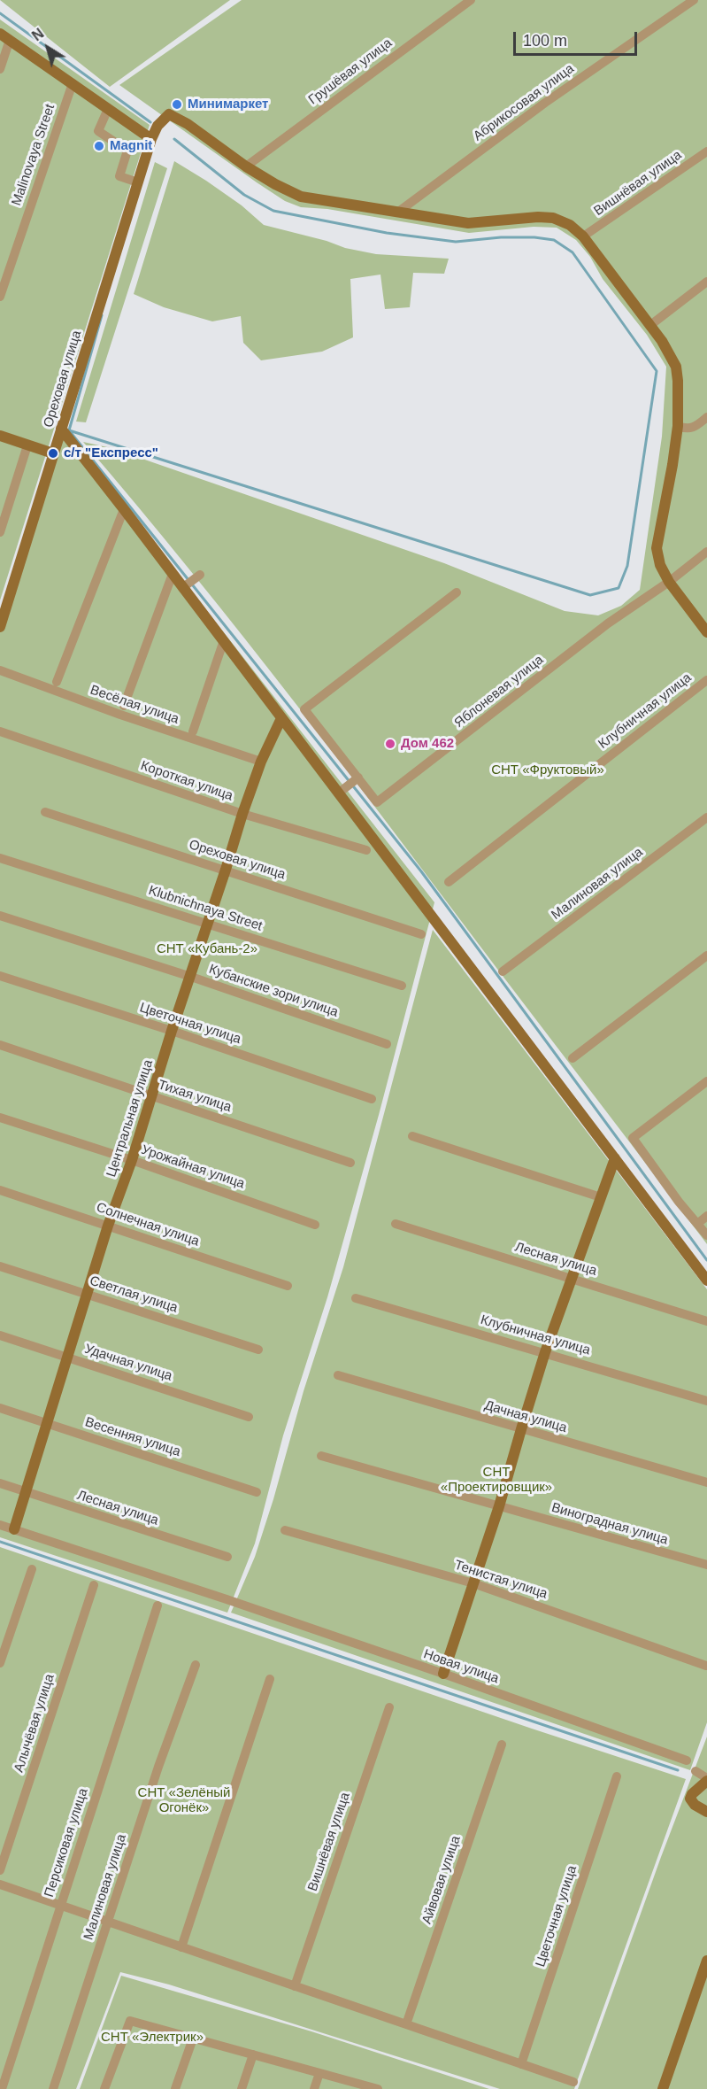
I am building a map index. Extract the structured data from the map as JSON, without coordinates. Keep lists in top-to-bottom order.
{
  "streets": {
    "street": [
      "Грушёвая улица",
      "Абрикосовая улица",
      "Malinovaya Street",
      "Вишнёвая улица",
      "Ореховая улица",
      "Яблоневая улица",
      "Весёлая улица",
      "Клубничная улица",
      "Короткая улица",
      "Малиновая улица",
      "Klubnichnaya Street",
      "Кубанские зори улица",
      "Цветочная улица",
      "Тихая улица",
      "Центральная улица",
      "Урожайная улица",
      "Солнечная улица",
      "Лесная улица",
      "Светлая улица",
      "Удачная улица",
      "Дачная улица",
      "Весенняя улица",
      "Виноградная улица",
      "Тенистая улица",
      "Новая улица",
      "Алычёвая улица",
      "Персиковая улица",
      "Айвовая улица"
    ]
  },
  "crossings": [
    ["Грушёвая улица", "Ореховая улица"],
    ["Ореховая улица", "Центральная улица"],
    ["Весёлая улица", "Центральная улица"],
    ["Короткая улица", "Центральная улица"],
    ["Klubnichnaya Street", "Центральная улица"],
    ["Кубанские зори улица", "Центральная улица"],
    ["Цветочная улица", "Центральная улица"],
    ["Тихая улица", "Центральная улица"],
    ["Центральная улица", "Урожайная улица"],
    ["Центральная улица", "Солнечная улица"],
    ["Центральная улица", "Лесная улица"],
    ["Центральная улица", "Светлая улица"],
    ["Центральная улица", "Удачная улица"],
    ["Центральная улица", "Весенняя улица"],
    ["Центральная улица", "Новая улица"]
  ],
  "parks": [
    "СНТ «Фруктовый»",
    "СНТ «Кубань-2»",
    "СНТ «Проектировщик»",
    "СНТ «Зелёный Огонёк»",
    "СНТ «Электрик»"
  ],
  "places": [
    "Минимаркет",
    "Magnit",
    "с/т \"Експресс\"",
    "Дом 462"
  ],
  "scale_bar": "100 m",
  "north": "top left"
}
